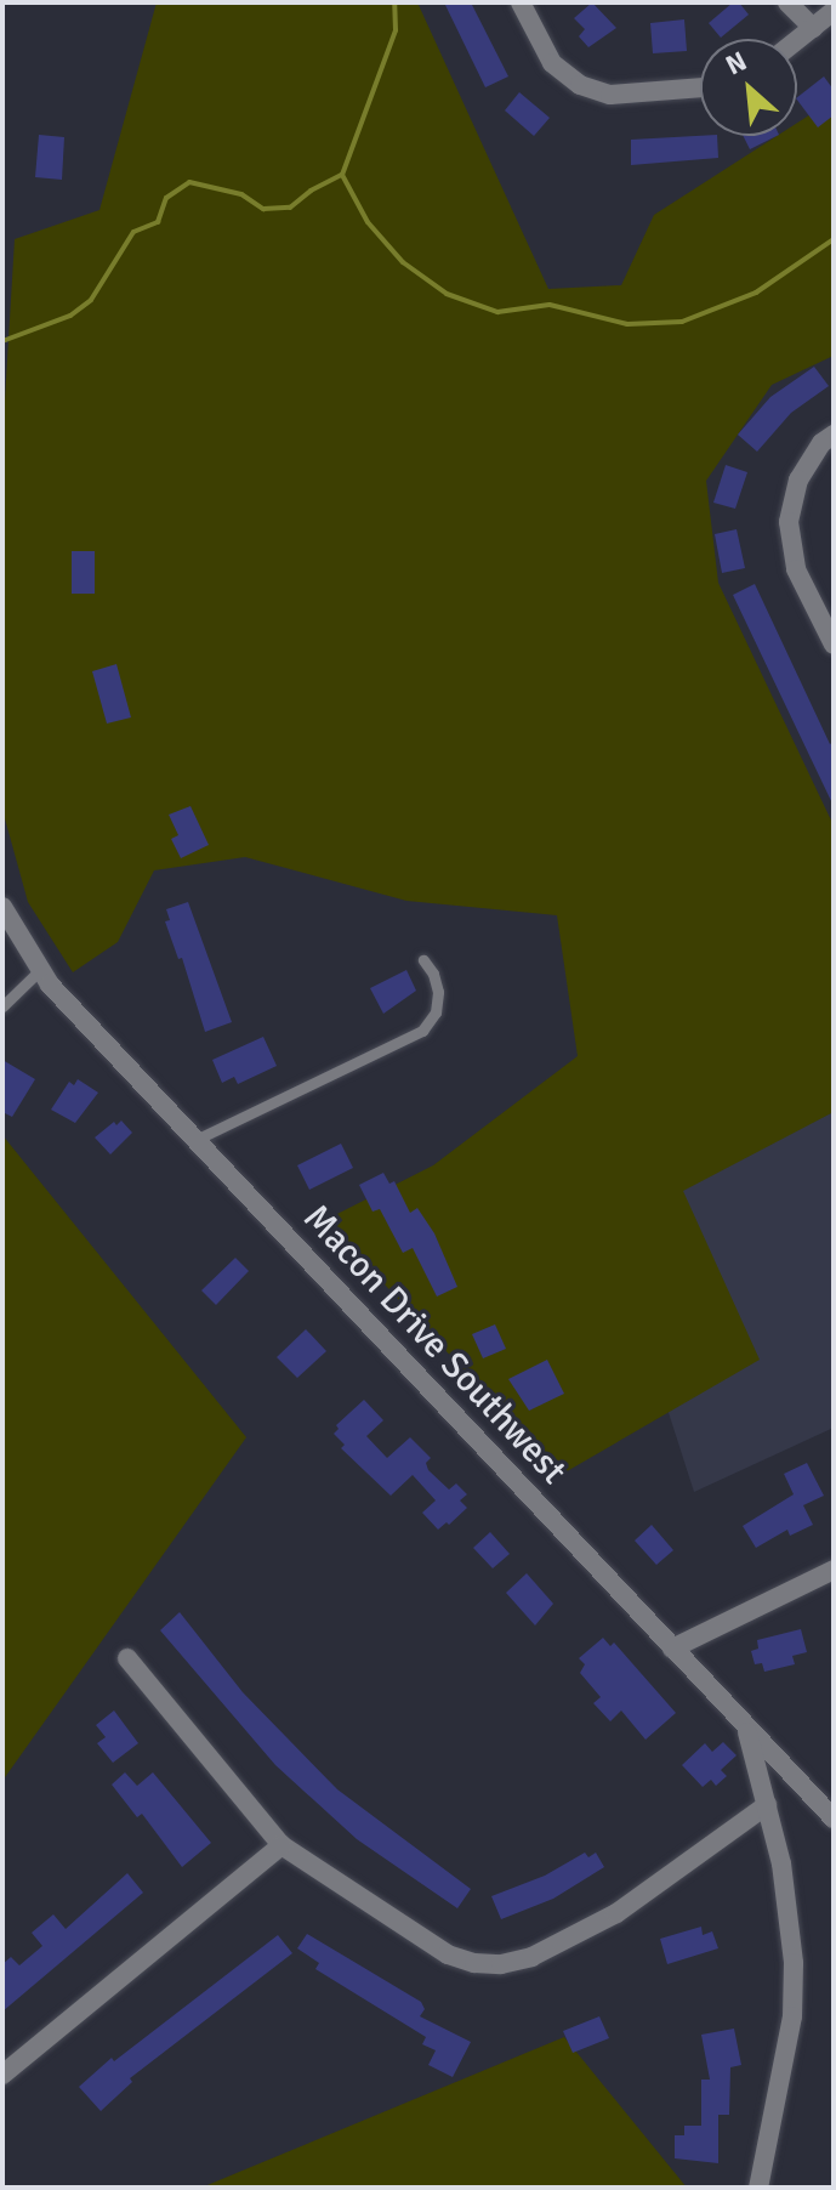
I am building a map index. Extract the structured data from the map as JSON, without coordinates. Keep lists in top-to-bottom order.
{
  "streets": {
    "street": ["Macon Drive Southwest"]
  },
  "north": "top left"
}
